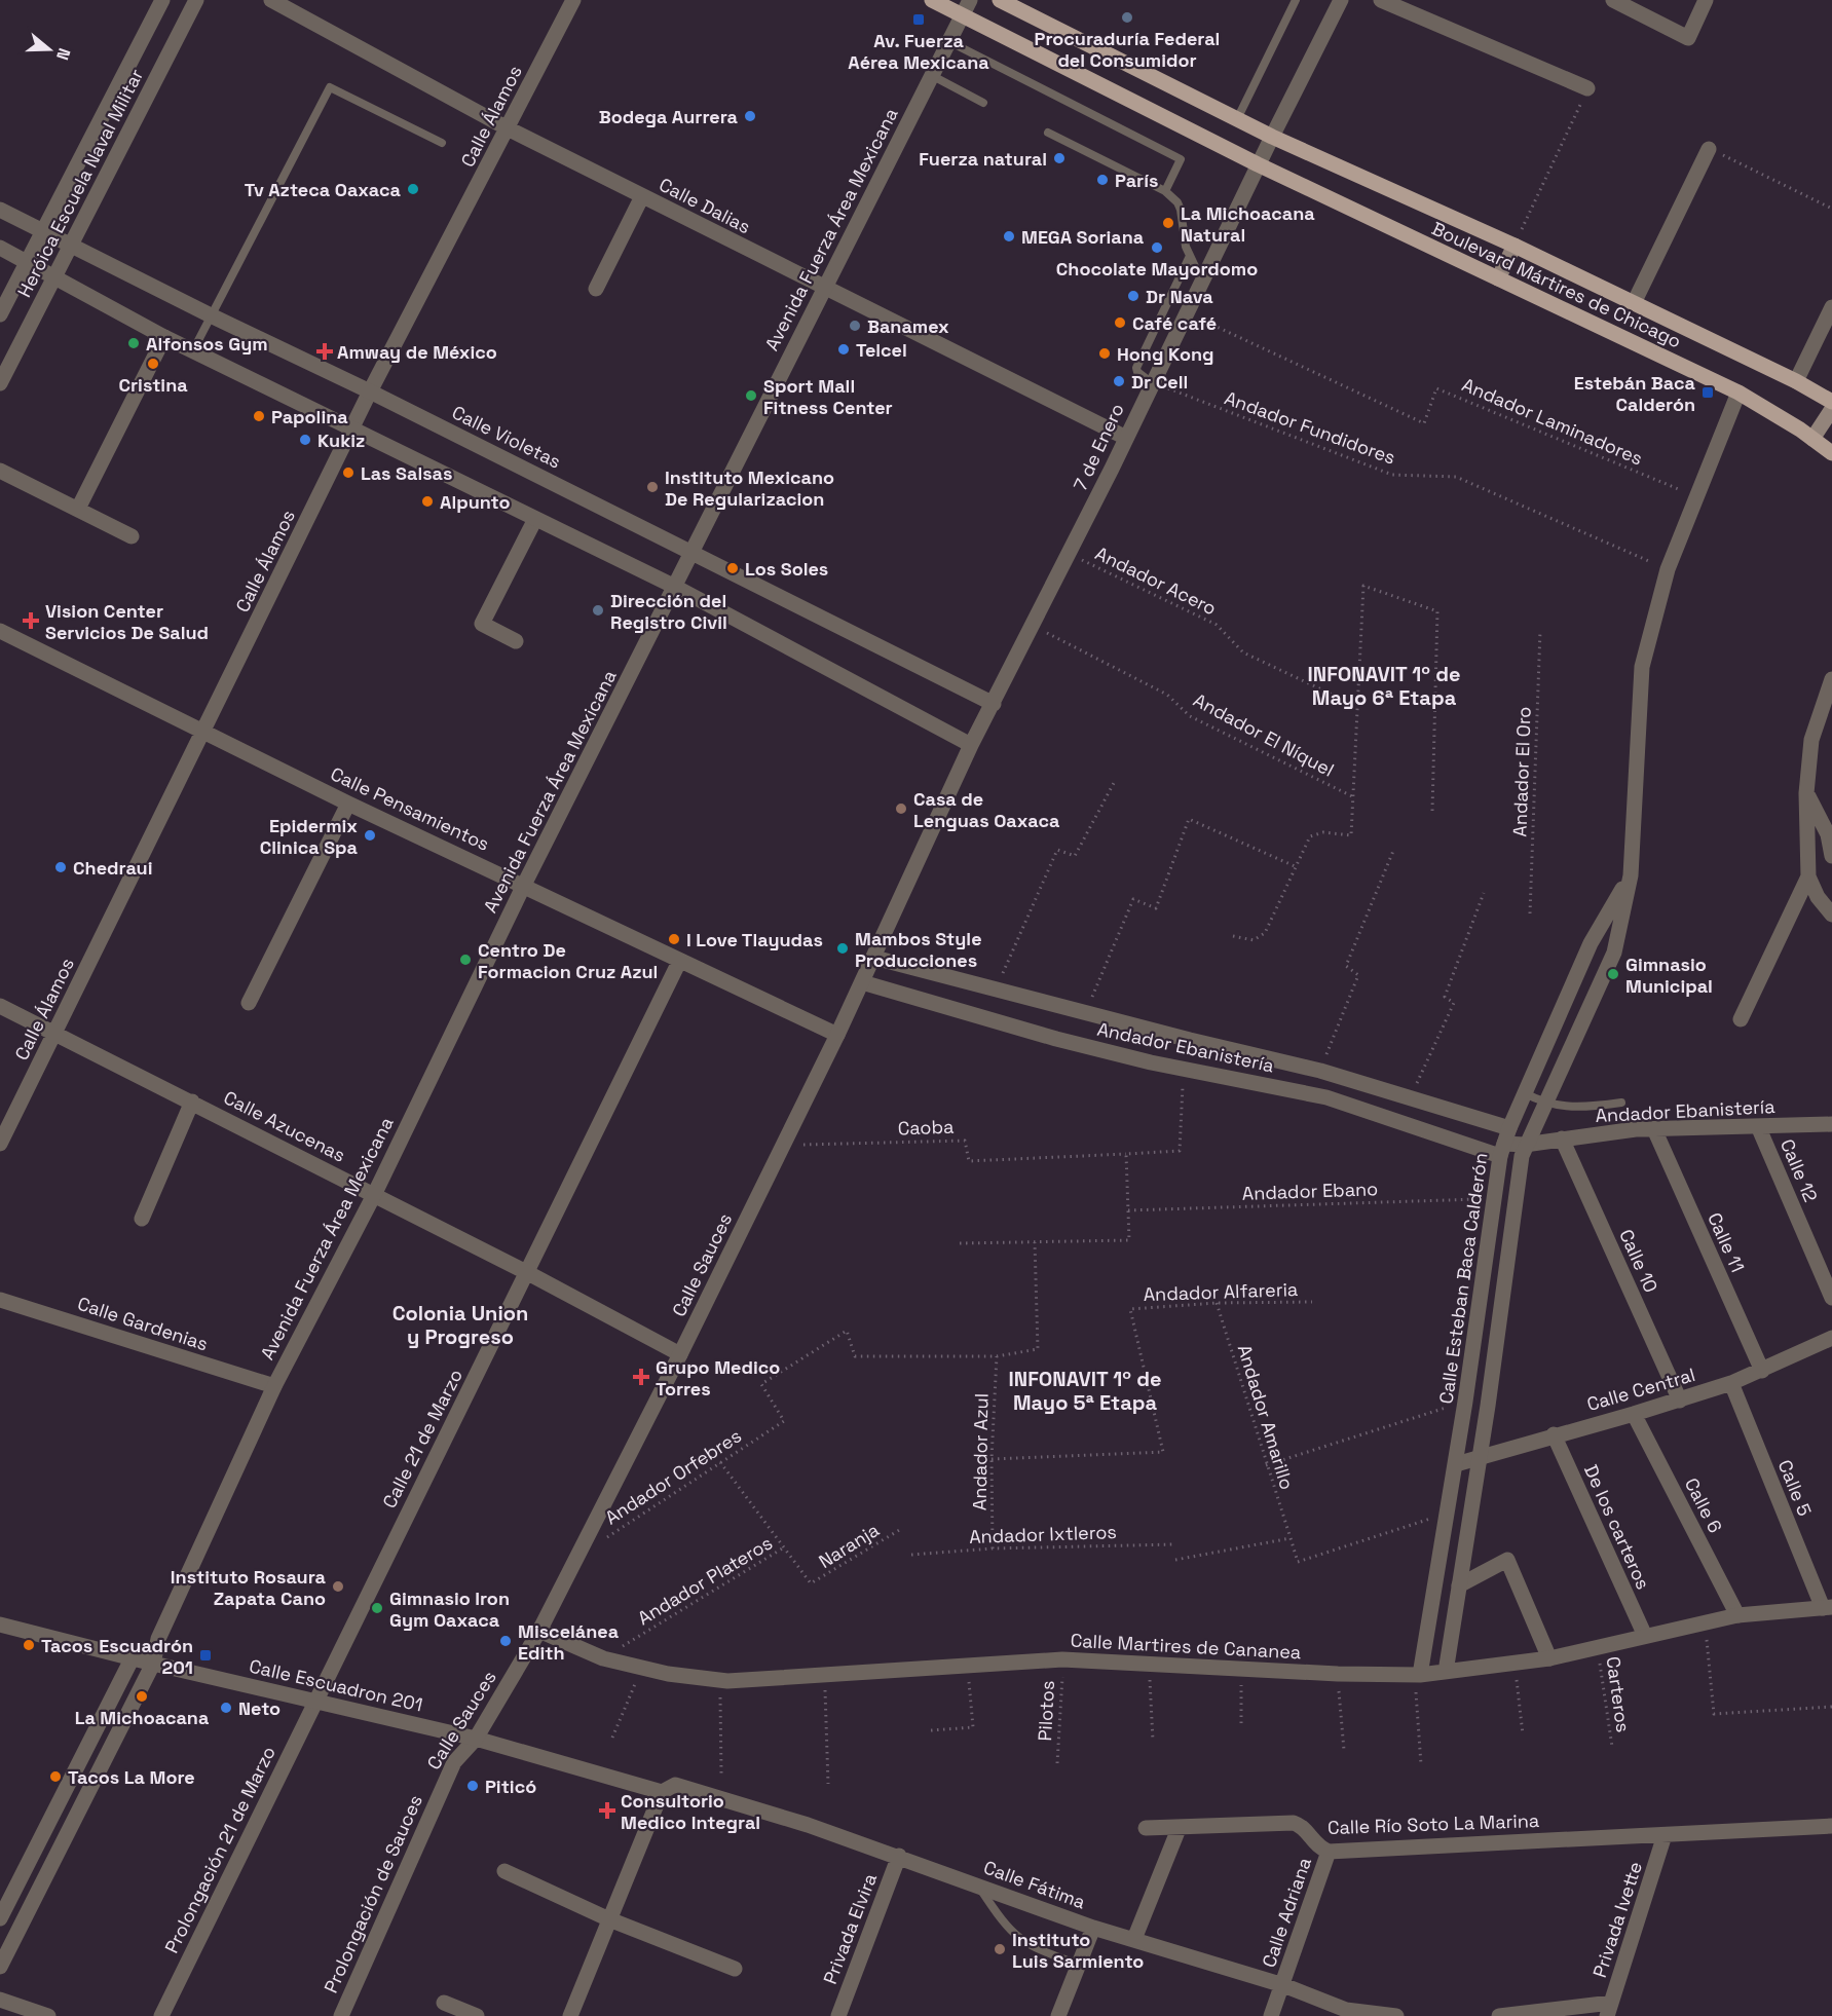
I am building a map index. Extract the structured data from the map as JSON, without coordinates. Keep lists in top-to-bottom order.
{
  "streets": {
    "main road": ["Boulevard Mártires de Chicago"],
    "street": [
      "Calle Álamos",
      "Heróica Escuela Naval Militar",
      "Calle Dalias",
      "Avenida Fuerza Área Mexicana",
      "Calle Violetas",
      "7 de Enero",
      "Calle Pensamientos",
      "Andador Ebanistería",
      "Calle Azucenas",
      "Calle 12",
      "Calle 11",
      "Calle 10",
      "Calle Sauces",
      "Calle Esteban Baca Calderón",
      "Calle Gardenias",
      "Calle Central",
      "Calle 21 de Marzo",
      "Calle 5",
      "Calle 6",
      "De los carteros",
      "Calle Martires de Cananea",
      "Calle Escuadron 201",
      "Calle Río Soto La Marina",
      "Prolongación 21 de Marzo",
      "Calle Fátima",
      "Prolongación de Sauces",
      "Calle Adriana",
      "Privada Ivette",
      "Privada Elvira"
    ],
    "path": [
      "Andador Laminadores",
      "Andador Fundidores",
      "Andador Acero",
      "Andador El Níquel",
      "Andador El Oro",
      "Caoba",
      "Andador Ebano",
      "Andador Alfareria",
      "Andador Amarillo",
      "Andador Azul",
      "Andador Orfebres",
      "Andador Ixtleros",
      "Naranja",
      "Andador Plateros",
      "Carteros",
      "Pilotos"
    ]
  },
  "crossings": [
    ["Calle Álamos", "Calle Dalias"],
    ["Calle Álamos", "Calle Violetas"],
    ["Calle Álamos", "Calle Pensamientos"],
    ["Calle Álamos", "Calle Azucenas"],
    ["Heróica Escuela Naval Militar", "Calle Violetas"],
    ["Calle Dalias", "Avenida Fuerza Área Mexicana"],
    ["Calle Dalias", "7 de Enero"],
    ["Avenida Fuerza Área Mexicana", "Boulevard Mártires de Chicago"],
    ["Avenida Fuerza Área Mexicana", "Calle Violetas"],
    ["Avenida Fuerza Área Mexicana", "Calle Pensamientos"],
    ["Avenida Fuerza Área Mexicana", "Calle Azucenas"],
    ["Avenida Fuerza Área Mexicana", "Calle Gardenias"],
    ["Avenida Fuerza Área Mexicana", "Calle Escuadron 201"],
    ["Boulevard Mártires de Chicago", "7 de Enero"],
    ["Boulevard Mártires de Chicago", "Calle Esteban Baca Calderón"],
    ["Andador Laminadores", "7 de Enero"],
    ["Andador Laminadores", "Calle Esteban Baca Calderón"],
    ["Andador Fundidores", "7 de Enero"],
    ["Andador Fundidores", "Calle Esteban Baca Calderón"],
    ["Calle Violetas", "7 de Enero"],
    ["7 de Enero", "Andador Acero"],
    ["7 de Enero", "Andador El Níquel"],
    ["7 de Enero", "Calle Sauces"],
    ["Calle Pensamientos", "Calle Sauces"],
    ["Calle Pensamientos", "Calle 21 de Marzo"],
    ["Andador Ebanistería", "Calle 12"],
    ["Andador Ebanistería", "Calle 11"],
    ["Andador Ebanistería", "Calle 10"],
    ["Andador Ebanistería", "Calle Sauces"],
    ["Andador Ebanistería", "Calle Esteban Baca Calderón"],
    ["Calle Azucenas", "Calle Sauces"],
    ["Calle Azucenas", "Calle 21 de Marzo"],
    ["Caoba", "Calle Sauces"],
    ["Andador Ebano", "Calle Esteban Baca Calderón"],
    ["Calle 11", "Calle Central"],
    ["Calle 10", "Calle Central"],
    ["Calle Sauces", "Andador Orfebres"],
    ["Calle Sauces", "Calle Martires de Cananea"],
    ["Calle Sauces", "Calle Escuadron 201"],
    ["Calle Sauces", "Prolongación de Sauces"],
    ["Calle Esteban Baca Calderón", "Calle Central"],
    ["Calle Esteban Baca Calderón", "Andador Amarillo"],
    ["Calle Esteban Baca Calderón", "Calle Martires de Cananea"],
    ["Andador Alfareria", "Andador Amarillo"],
    ["Andador Alfareria", "Andador Azul"],
    ["Calle Central", "Calle 5"],
    ["Calle Central", "Calle 6"],
    ["Calle Central", "De los carteros"],
    ["Calle 21 de Marzo", "Calle Escuadron 201"],
    ["Calle 21 de Marzo", "Prolongación 21 de Marzo"],
    ["Andador Azul", "Andador Orfebres"],
    ["Andador Azul", "Andador Ixtleros"],
    ["Calle 5", "Calle Martires de Cananea"],
    ["Calle 6", "Calle Martires de Cananea"],
    ["De los carteros", "Calle Martires de Cananea"],
    ["Naranja", "Andador Plateros"],
    ["Andador Plateros", "Calle Martires de Cananea"],
    ["Calle Martires de Cananea", "Carteros"],
    ["Calle Martires de Cananea", "Pilotos"],
    ["Calle Escuadron 201", "Prolongación 21 de Marzo"],
    ["Calle Escuadron 201", "Calle Fátima"],
    ["Calle Río Soto La Marina", "Calle Adriana"],
    ["Calle Río Soto La Marina", "Privada Ivette"],
    ["Calle Fátima", "Calle Adriana"],
    ["Calle Fátima", "Privada Elvira"]
  ],
  "districts": ["INFONAVIT 1º de Mayo 6ª Etapa", "Colonia Union y Progreso", "INFONAVIT 1º de Mayo 5ª Etapa"],
  "places": {
    "other": [
      "Procuraduría Federal del Consumidor",
      "Bodega Aurrera",
      "Fuerza natural",
      "París",
      "Tv Azteca Oaxaca",
      "La Michoacana Natural",
      "MEGA Soriana",
      "Chocolate Mayordomo",
      "Dr Nava",
      "Café café",
      "Banamex",
      "Alfonsos Gym",
      "Telcel",
      "Hong Kong",
      "Cristina",
      "Dr Cell",
      "Sport Mall Fitness Center",
      "Papolina",
      "Kukiz",
      "Las Salsas",
      "Instituto Mexicano De Regularizacion",
      "Alpunto",
      "Los Soles",
      "Dirección del Registro Civil",
      "Casa de Lenguas Oaxaca",
      "Epidermix Clinica Spa",
      "Chedraui",
      "I Love Tlayudas",
      "Mambos Style Producciones",
      "Centro De Formacion Cruz Azul",
      "Gimnasio Municipal",
      "Instituto Rosaura Zapata Cano",
      "Gimnasio Iron Gym Oaxaca",
      "Miscelánea Edith",
      "Tacos",
      "La Michoacana",
      "Neto",
      "Tacos La More",
      "Piticó",
      "Instituto Luis Sarmiento"
    ],
    "transit": ["Av. Fuerza Aérea Mexicana", "Estebán Baca Calderón", "Escuadrón 201"],
    "health": [
      "Amway de México",
      "Vision Center Servicios De Salud",
      "Grupo Medico Torres",
      "Consultorio Medico Integral"
    ]
  },
  "north": "right"
}
